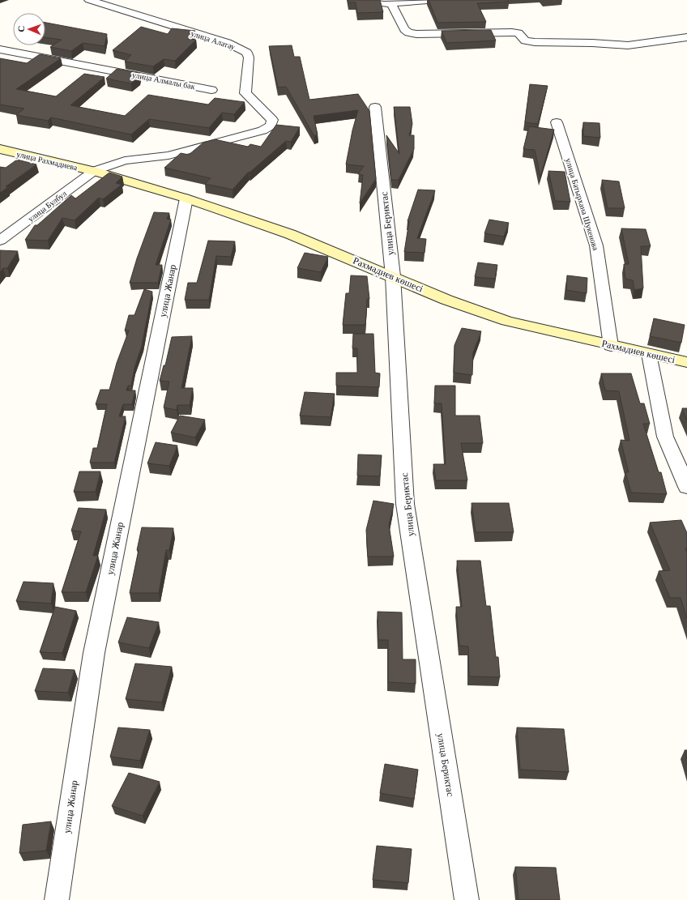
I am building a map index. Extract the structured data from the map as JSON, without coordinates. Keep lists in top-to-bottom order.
{
  "streets": {
    "street": [
      "улица Алатау",
      "улица Алмалы бак",
      "улица Рахмадиева",
      "улица Батырхана Шукенова",
      "улица Булбул",
      "улица Бериктас",
      "Рахмадиев көшесі",
      "улица Жанар"
    ]
  },
  "crossings": [
    ["улица Алатау", "улица Рахмадиева"],
    ["улица Алатау", "улица Булбул"],
    ["улица Алатау", "Рахмадиев көшесі"],
    ["улица Рахмадиева", "улица Булбул"],
    ["улица Рахмадиева", "Рахмадиев көшесі"],
    ["улица Батырхана Шукенова", "Рахмадиев көшесі"],
    ["улица Булбул", "Рахмадиев көшесі"],
    ["улица Бериктас", "Рахмадиев көшесі"],
    ["Рахмадиев көшесі", "улица Жанар"]
  ],
  "north": "left"
}
